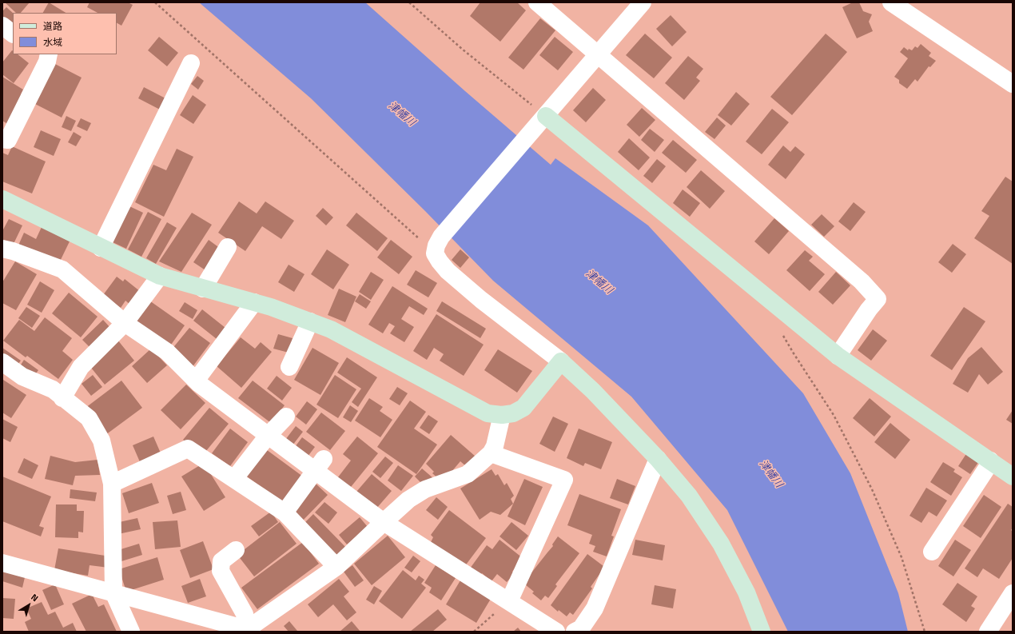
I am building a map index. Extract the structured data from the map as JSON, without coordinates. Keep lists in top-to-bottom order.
{
  "water": ["津幡川"],
  "legend": ["道路", "水域"],
  "north": "top right"
}
